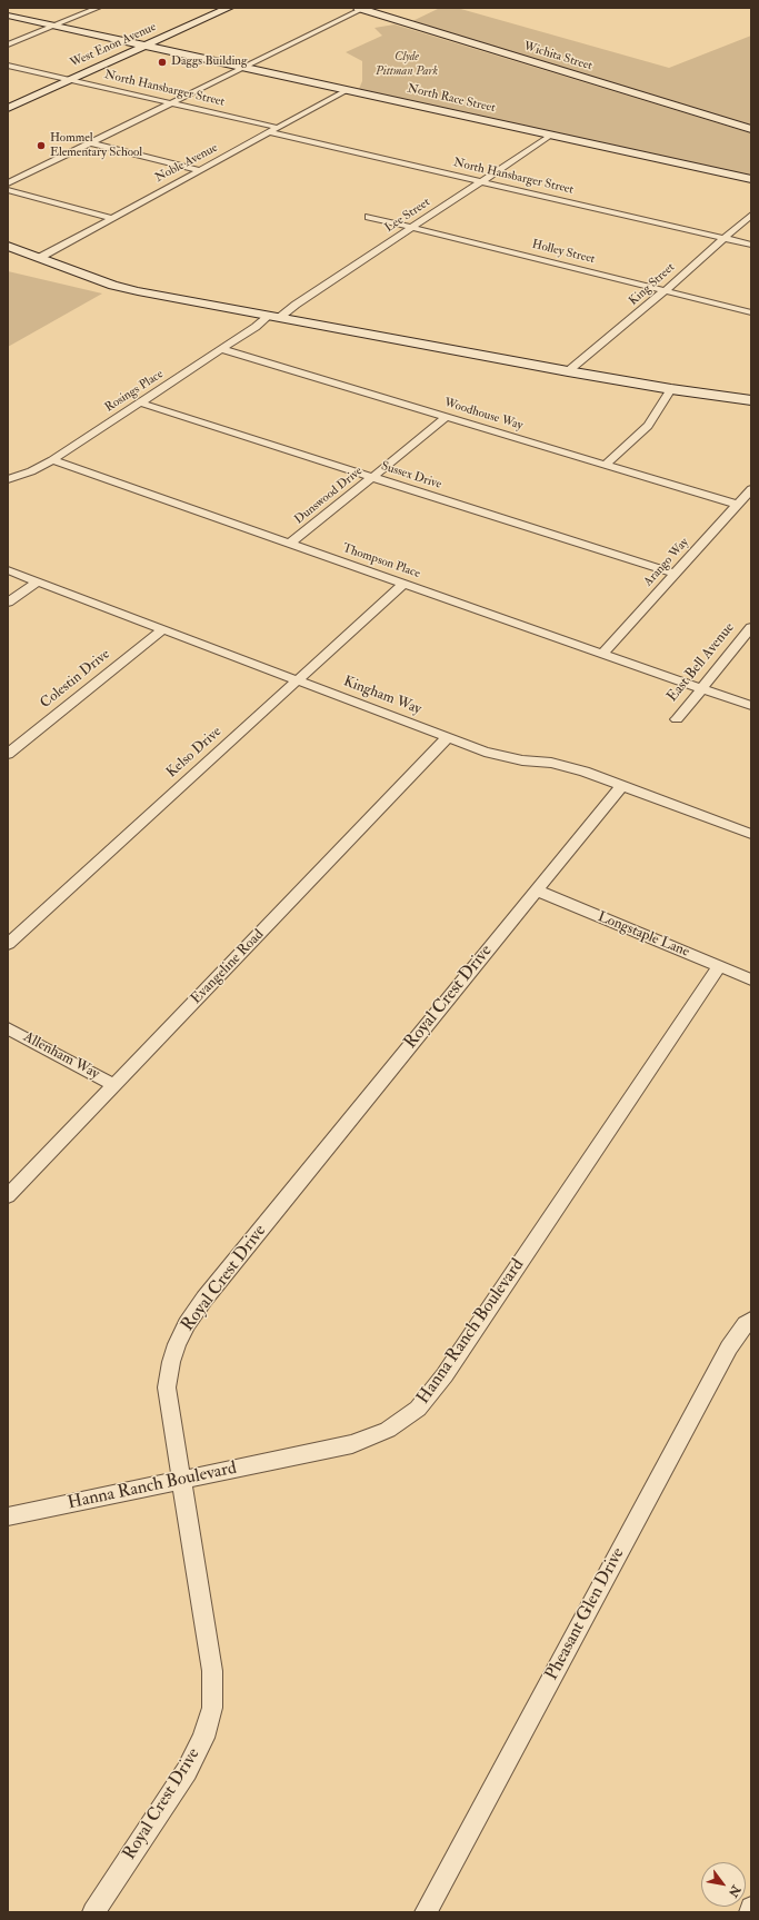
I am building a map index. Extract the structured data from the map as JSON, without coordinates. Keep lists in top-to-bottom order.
{
  "streets": {
    "street": [
      "West Enon Avenue",
      "Wichita Street",
      "North Hansbarger Street",
      "North Race Street",
      "Noble Avenue",
      "Lee Street",
      "Holley Street",
      "King Street",
      "Rosings Place",
      "Woodhouse Way",
      "Sussex Drive",
      "Dunswood Drive",
      "Thompson Place",
      "Arango Way",
      "East Bell Avenue",
      "Colestin Drive",
      "Kingham Way",
      "Kelso Drive",
      "Longstaple Lane",
      "Evangeline Road",
      "Royal Crest Drive",
      "Allenham Way",
      "Hanna Ranch Boulevard",
      "Pheasant Glen Drive"
    ]
  },
  "crossings": [
    ["West Enon Avenue", "North Hansbarger Street"],
    ["West Enon Avenue", "North Race Street"],
    ["North Hansbarger Street", "Noble Avenue"],
    ["North Hansbarger Street", "Lee Street"],
    ["North Hansbarger Street", "King Street"],
    ["North Race Street", "Noble Avenue"],
    ["North Race Street", "Lee Street"],
    ["Lee Street", "Holley Street"],
    ["Lee Street", "Rosings Place"],
    ["Holley Street", "King Street"],
    ["Rosings Place", "Woodhouse Way"],
    ["Rosings Place", "Sussex Drive"],
    ["Rosings Place", "Thompson Place"],
    ["Woodhouse Way", "Dunswood Drive"],
    ["Woodhouse Way", "Arango Way"],
    ["Sussex Drive", "Dunswood Drive"],
    ["Sussex Drive", "Arango Way"],
    ["Dunswood Drive", "Thompson Place"],
    ["Thompson Place", "Arango Way"],
    ["Thompson Place", "East Bell Avenue"],
    ["Thompson Place", "Kelso Drive"],
    ["Colestin Drive", "Kingham Way"],
    ["Kingham Way", "Kelso Drive"],
    ["Kingham Way", "Evangeline Road"],
    ["Kingham Way", "Royal Crest Drive"],
    ["Longstaple Lane", "Royal Crest Drive"],
    ["Longstaple Lane", "Hanna Ranch Boulevard"],
    ["Evangeline Road", "Allenham Way"],
    ["Royal Crest Drive", "Hanna Ranch Boulevard"]
  ],
  "parks": ["Clyde Pittman Park"],
  "places": ["Daggs Building", "Hommel Elementary School"],
  "north": "bottom right"
}
